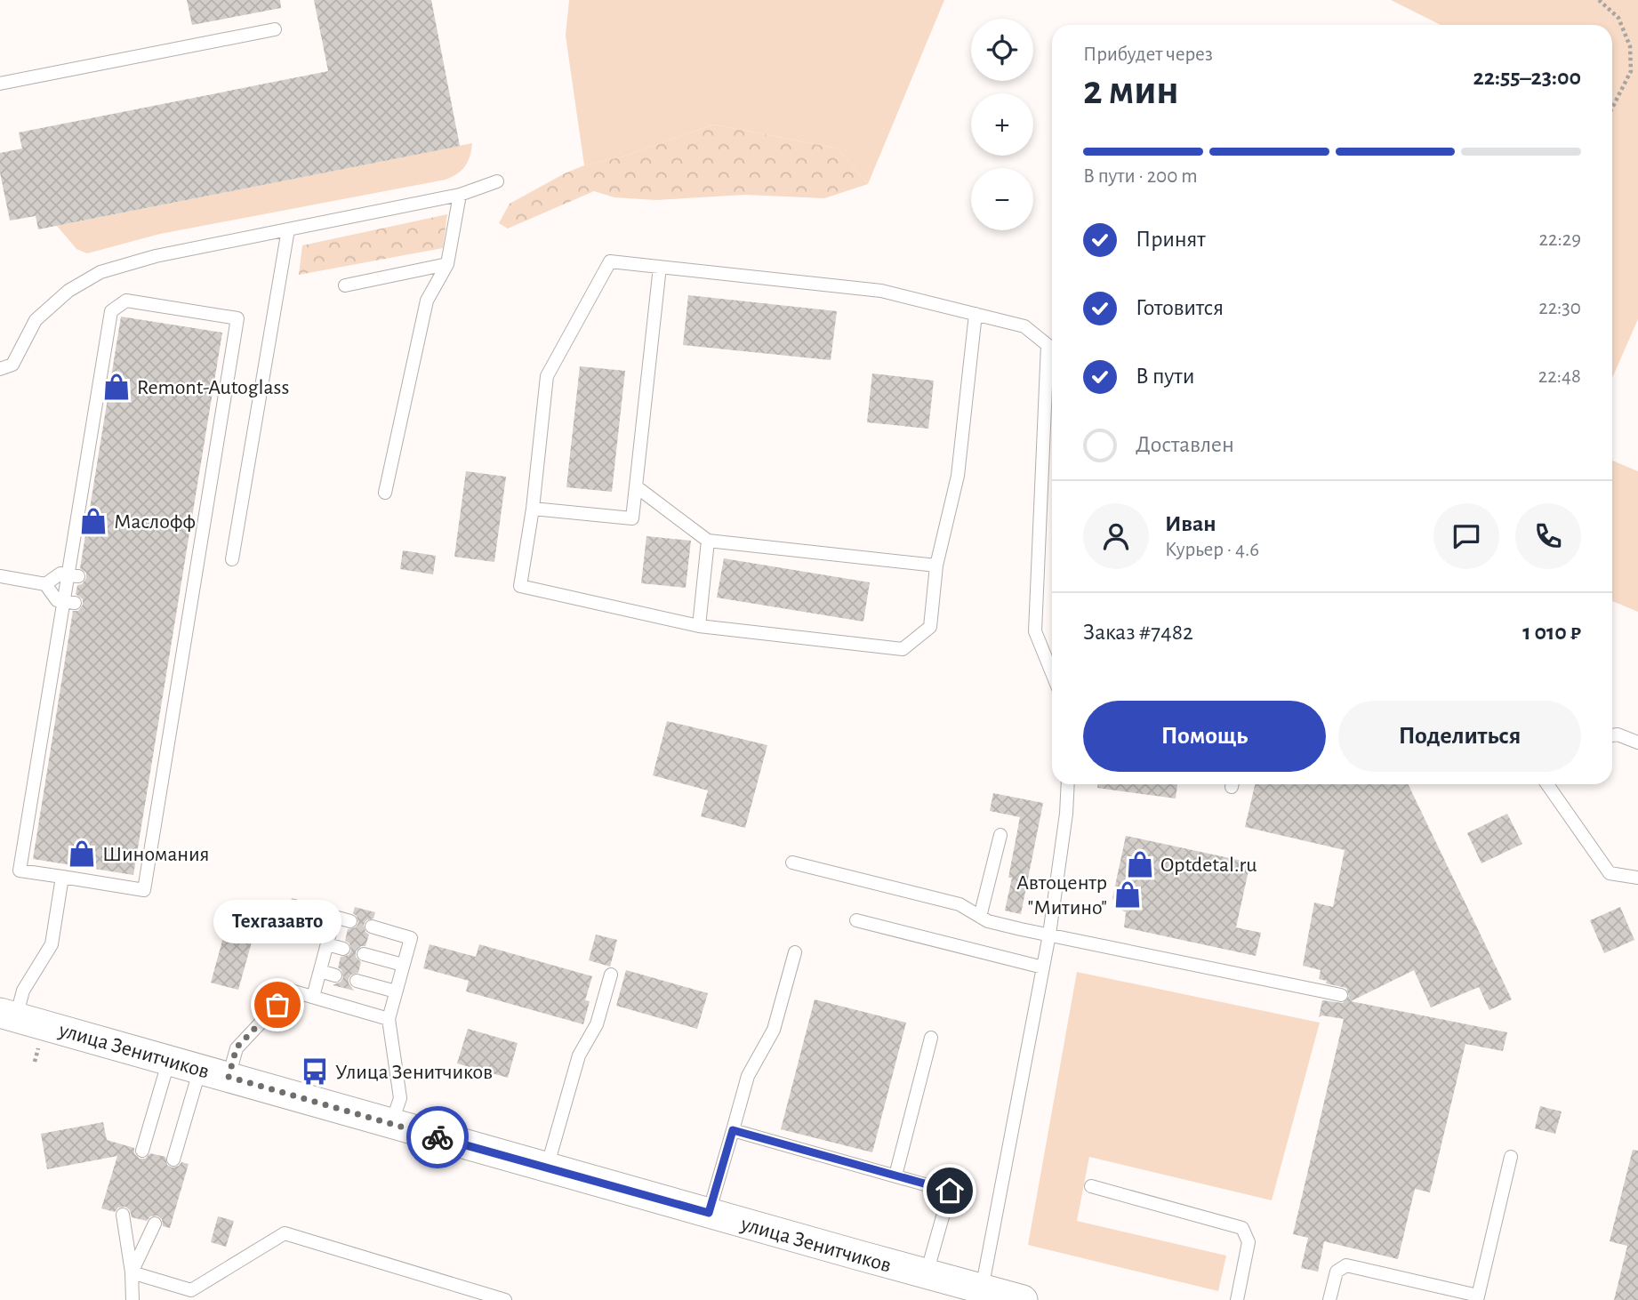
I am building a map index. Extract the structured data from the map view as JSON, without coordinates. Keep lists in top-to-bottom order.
{
  "streets": {
    "street": ["улица Зенитчиков"]
  },
  "places": {
    "shop": [
      "Remont-Autoglass",
      "Маслофф",
      "Шиномания",
      "Optdetal.ru",
      "Автоцентр \"Митино\""
    ],
    "other": ["Техгазавто"],
    "bus stop": ["Улица Зенитчиков"]
  },
  "page": {
    "map_buttons": ["+", "−"],
    "heading": ["2 мин", "Прибудет через", "22:55–23:00"],
    "panel": [
      "Иван",
      "Курьер · 4.6",
      "Заказ #7482",
      "1 010 ₽"
    ],
    "bar": "В пути · 200 m",
    "list": [
      ["Принят", "22:29"],
      ["Готовится", "22:30"],
      ["В пути", "22:48"],
      "Доставлен"
    ],
    "buttons": ["Помощь", "Поделиться"],
    "bubble": "Техгазавто"
  }
}
